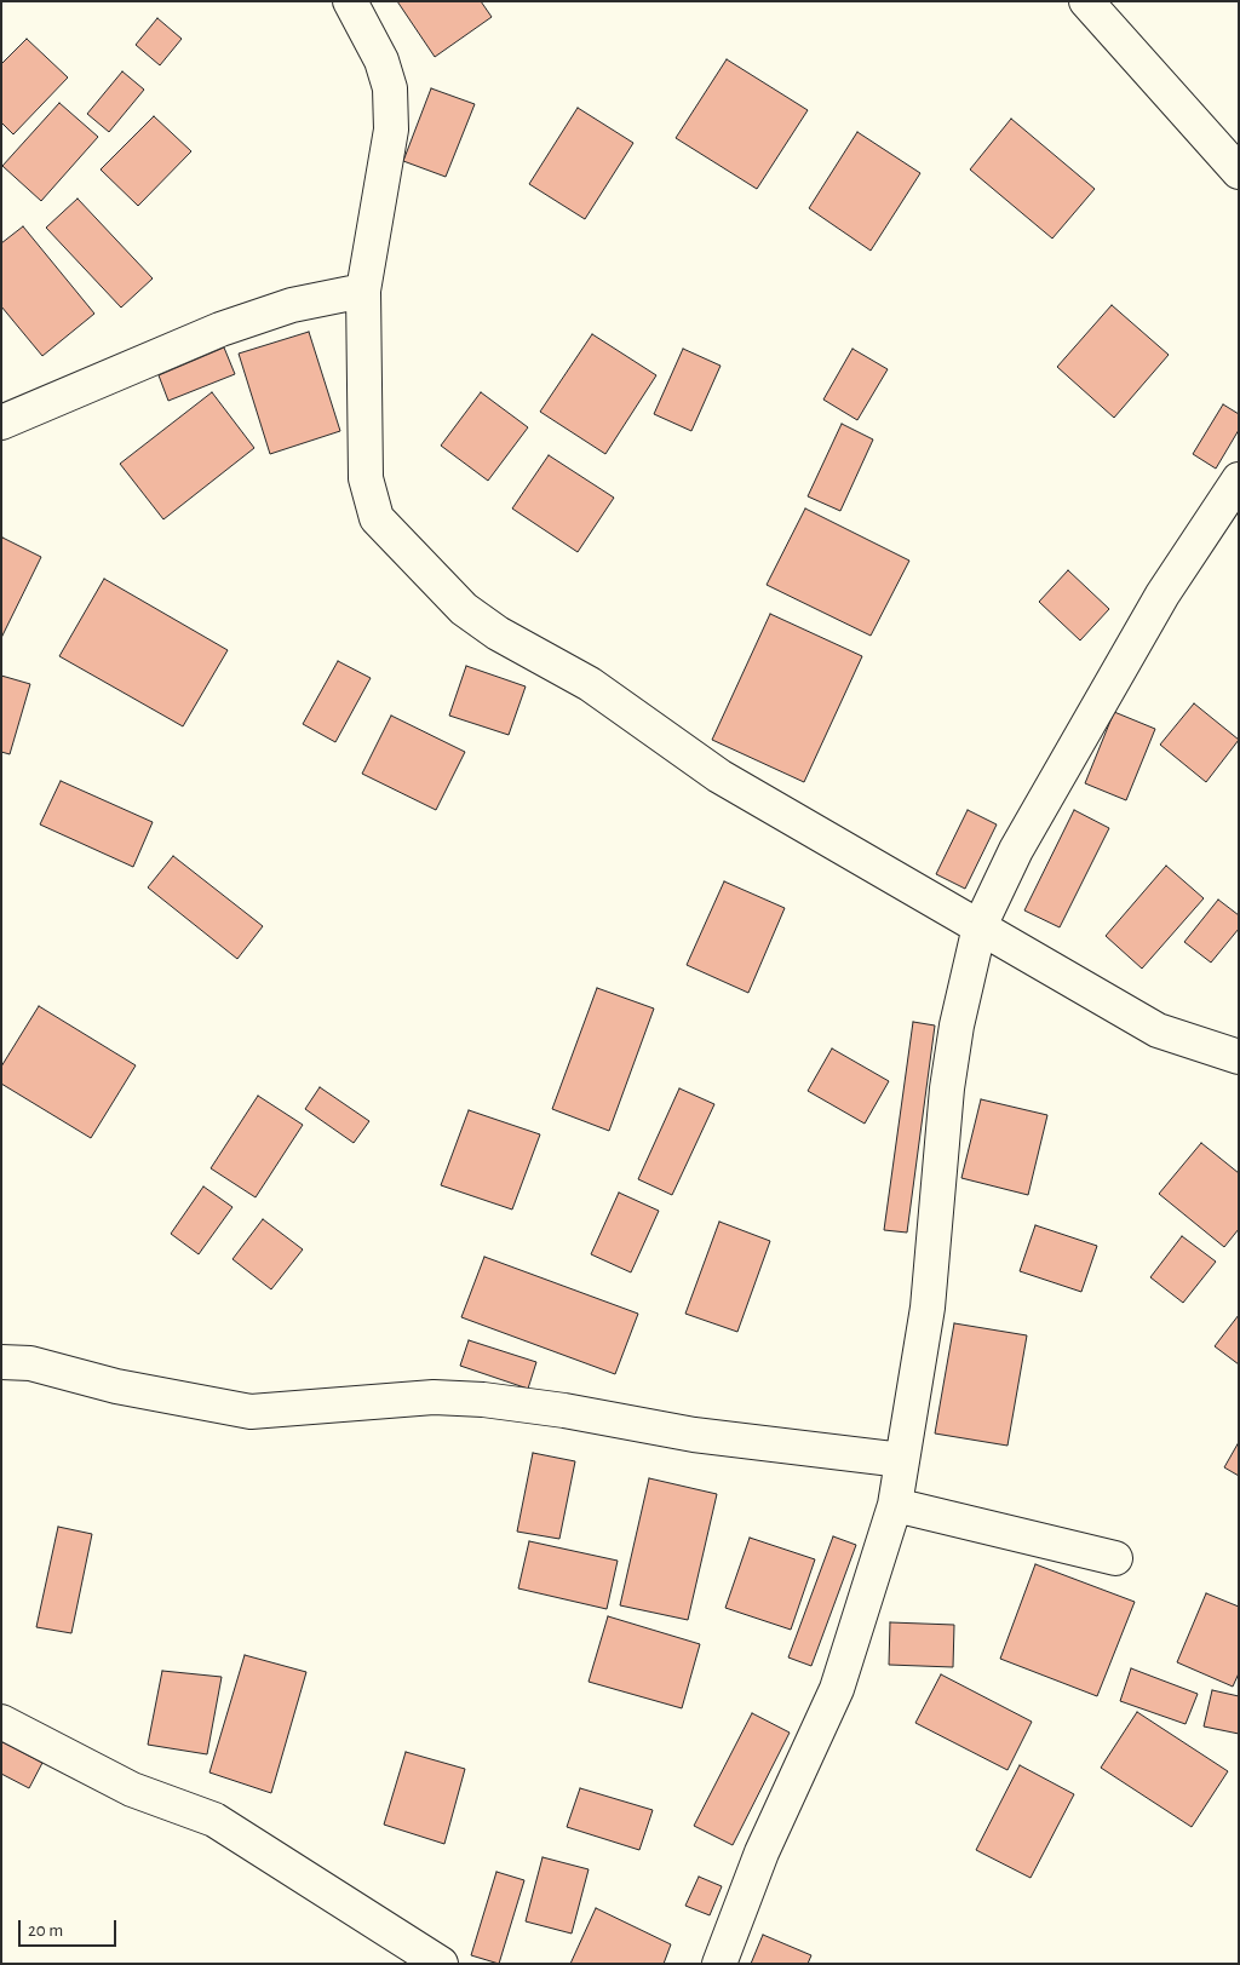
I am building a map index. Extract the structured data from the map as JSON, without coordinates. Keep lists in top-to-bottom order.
{
  "scale_bar": "20 m"
}
